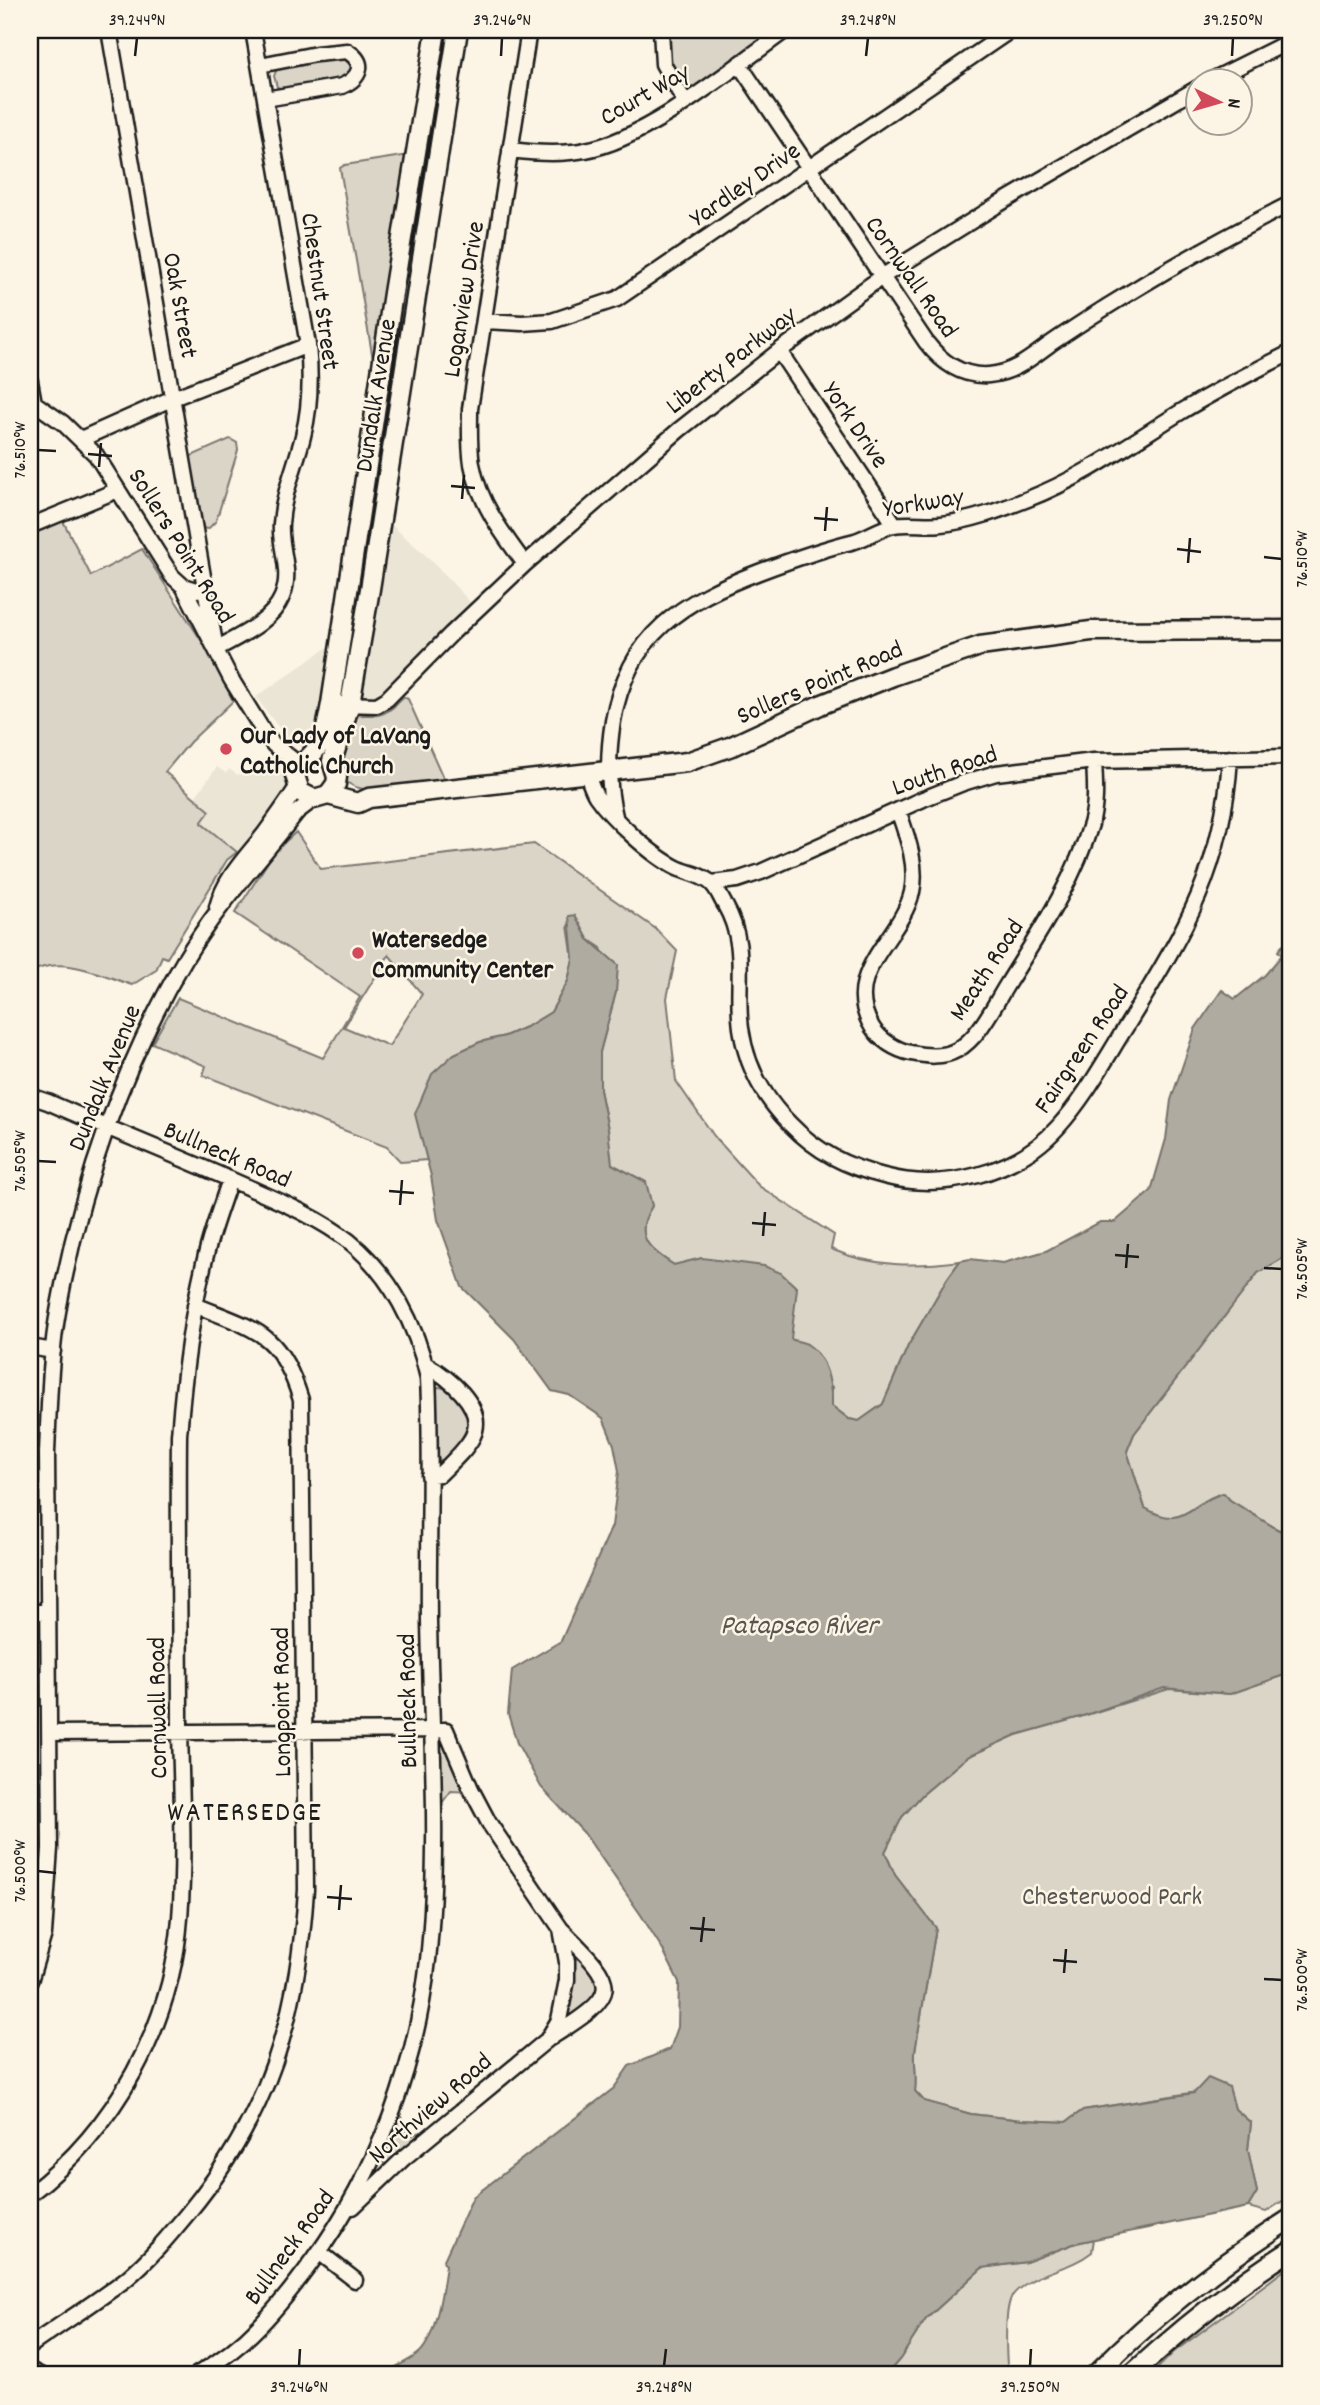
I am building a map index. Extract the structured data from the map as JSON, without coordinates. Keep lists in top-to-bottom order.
{
  "streets": {
    "main road": ["Dundalk Avenue", "Sollers Point Road"],
    "street": [
      "Court Way",
      "Yardley Drive",
      "Cornwall Road",
      "Chestnut Street",
      "Loganview Drive",
      "Oak Street",
      "Liberty Parkway",
      "York Drive",
      "Yorkway",
      "Louth Road",
      "Meath Road",
      "Fairgreen Road",
      "Bullneck Road",
      "Longpoint Road",
      "Northview Road"
    ]
  },
  "crossings": [
    ["Court Way", "Cornwall Road"],
    ["Court Way", "Loganview Drive"],
    ["Yardley Drive", "Cornwall Road"],
    ["Yardley Drive", "Loganview Drive"],
    ["Cornwall Road", "Liberty Parkway"],
    ["Cornwall Road", "Bullneck Road"],
    ["Cornwall Road", "Longpoint Road"],
    ["Chestnut Street", "Oak Street"],
    ["Chestnut Street", "Sollers Point Road"],
    ["Loganview Drive", "Liberty Parkway"],
    ["Oak Street", "Sollers Point Road"],
    ["Liberty Parkway", "Dundalk Avenue"],
    ["Liberty Parkway", "York Drive"],
    ["Dundalk Avenue", "Sollers Point Road"],
    ["Dundalk Avenue", "Bullneck Road"],
    ["York Drive", "Yorkway"],
    ["Yorkway", "Sollers Point Road"],
    ["Louth Road", "Meath Road"],
    ["Louth Road", "Fairgreen Road"],
    ["Bullneck Road", "Northview Road"]
  ],
  "districts": ["WATERSEDGE"],
  "water": ["Patapsco River"],
  "parks": ["Chesterwood Park"],
  "places": ["Our Lady of LaVang Catholic Church", "Watersedge Community Center"],
  "north": "right",
  "coordinates": [
    "39.244°N",
    "39.246°N",
    "39.248°N",
    "39.250°N",
    "76.510°W",
    "76.505°W",
    "76.500°W"
  ]
}
